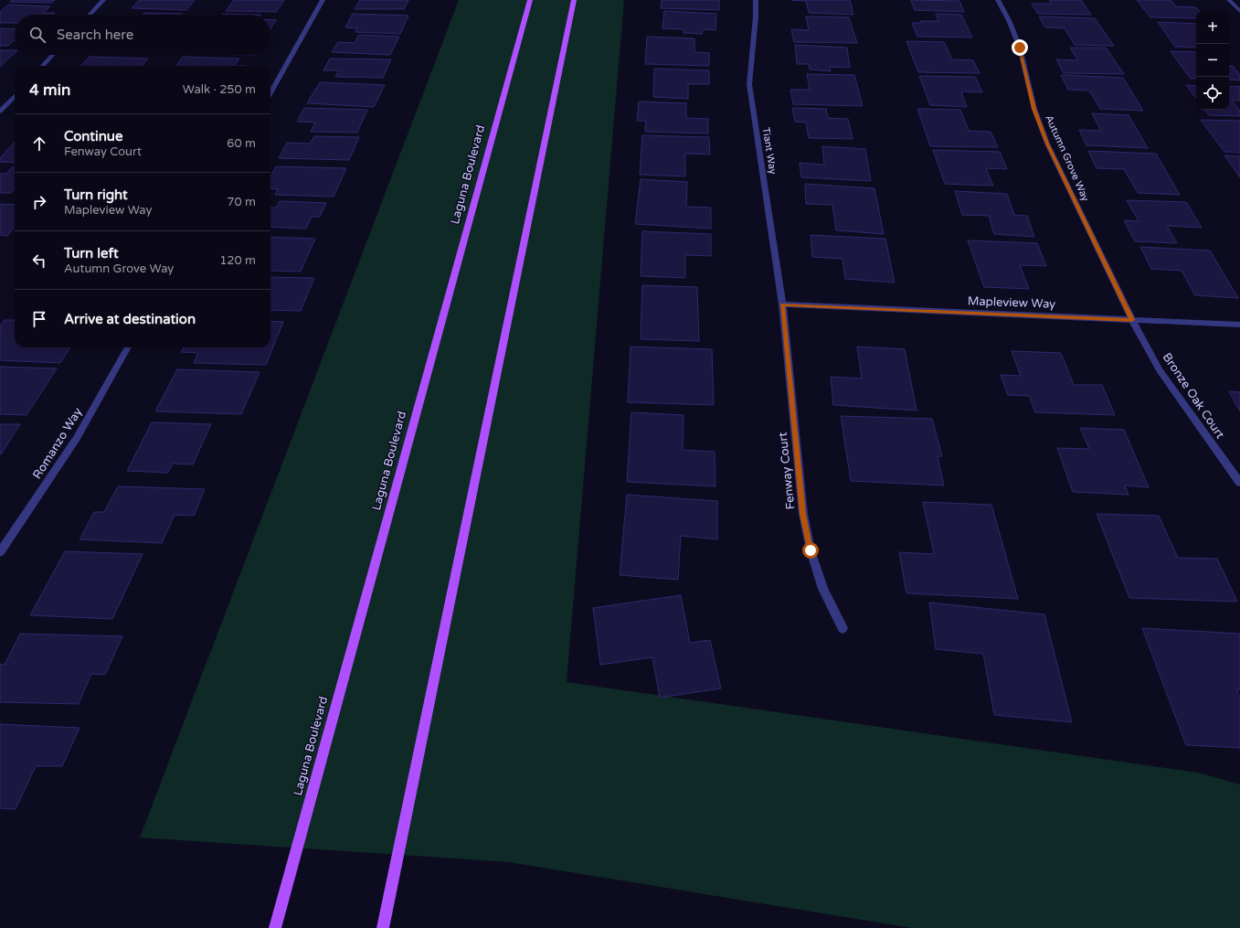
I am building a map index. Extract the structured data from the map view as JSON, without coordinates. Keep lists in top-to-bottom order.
{
  "streets": {
    "main road": ["Laguna Boulevard"],
    "street": [
      "Tiant Way",
      "Autumn Grove Way",
      "Mapleview Way",
      "Bronze Oak Court",
      "Romanzo Way",
      "Fenway Court"
    ]
  },
  "crossings": [
    ["Tiant Way", "Mapleview Way"],
    ["Tiant Way", "Fenway Court"],
    ["Autumn Grove Way", "Mapleview Way"],
    ["Autumn Grove Way", "Bronze Oak Court"],
    ["Mapleview Way", "Bronze Oak Court"],
    ["Mapleview Way", "Fenway Court"]
  ],
  "page": {
    "map_buttons": ["+", "−"],
    "search": "Search here",
    "heading": ["4 min", "Walk · 250 m"],
    "list": [
      ["Continue", "Fenway Court", "60 m"],
      ["Turn right", "Mapleview Way", "70 m"],
      ["Turn left", "Autumn Grove Way", "120 m"],
      "Arrive at destination"
    ]
  }
}
